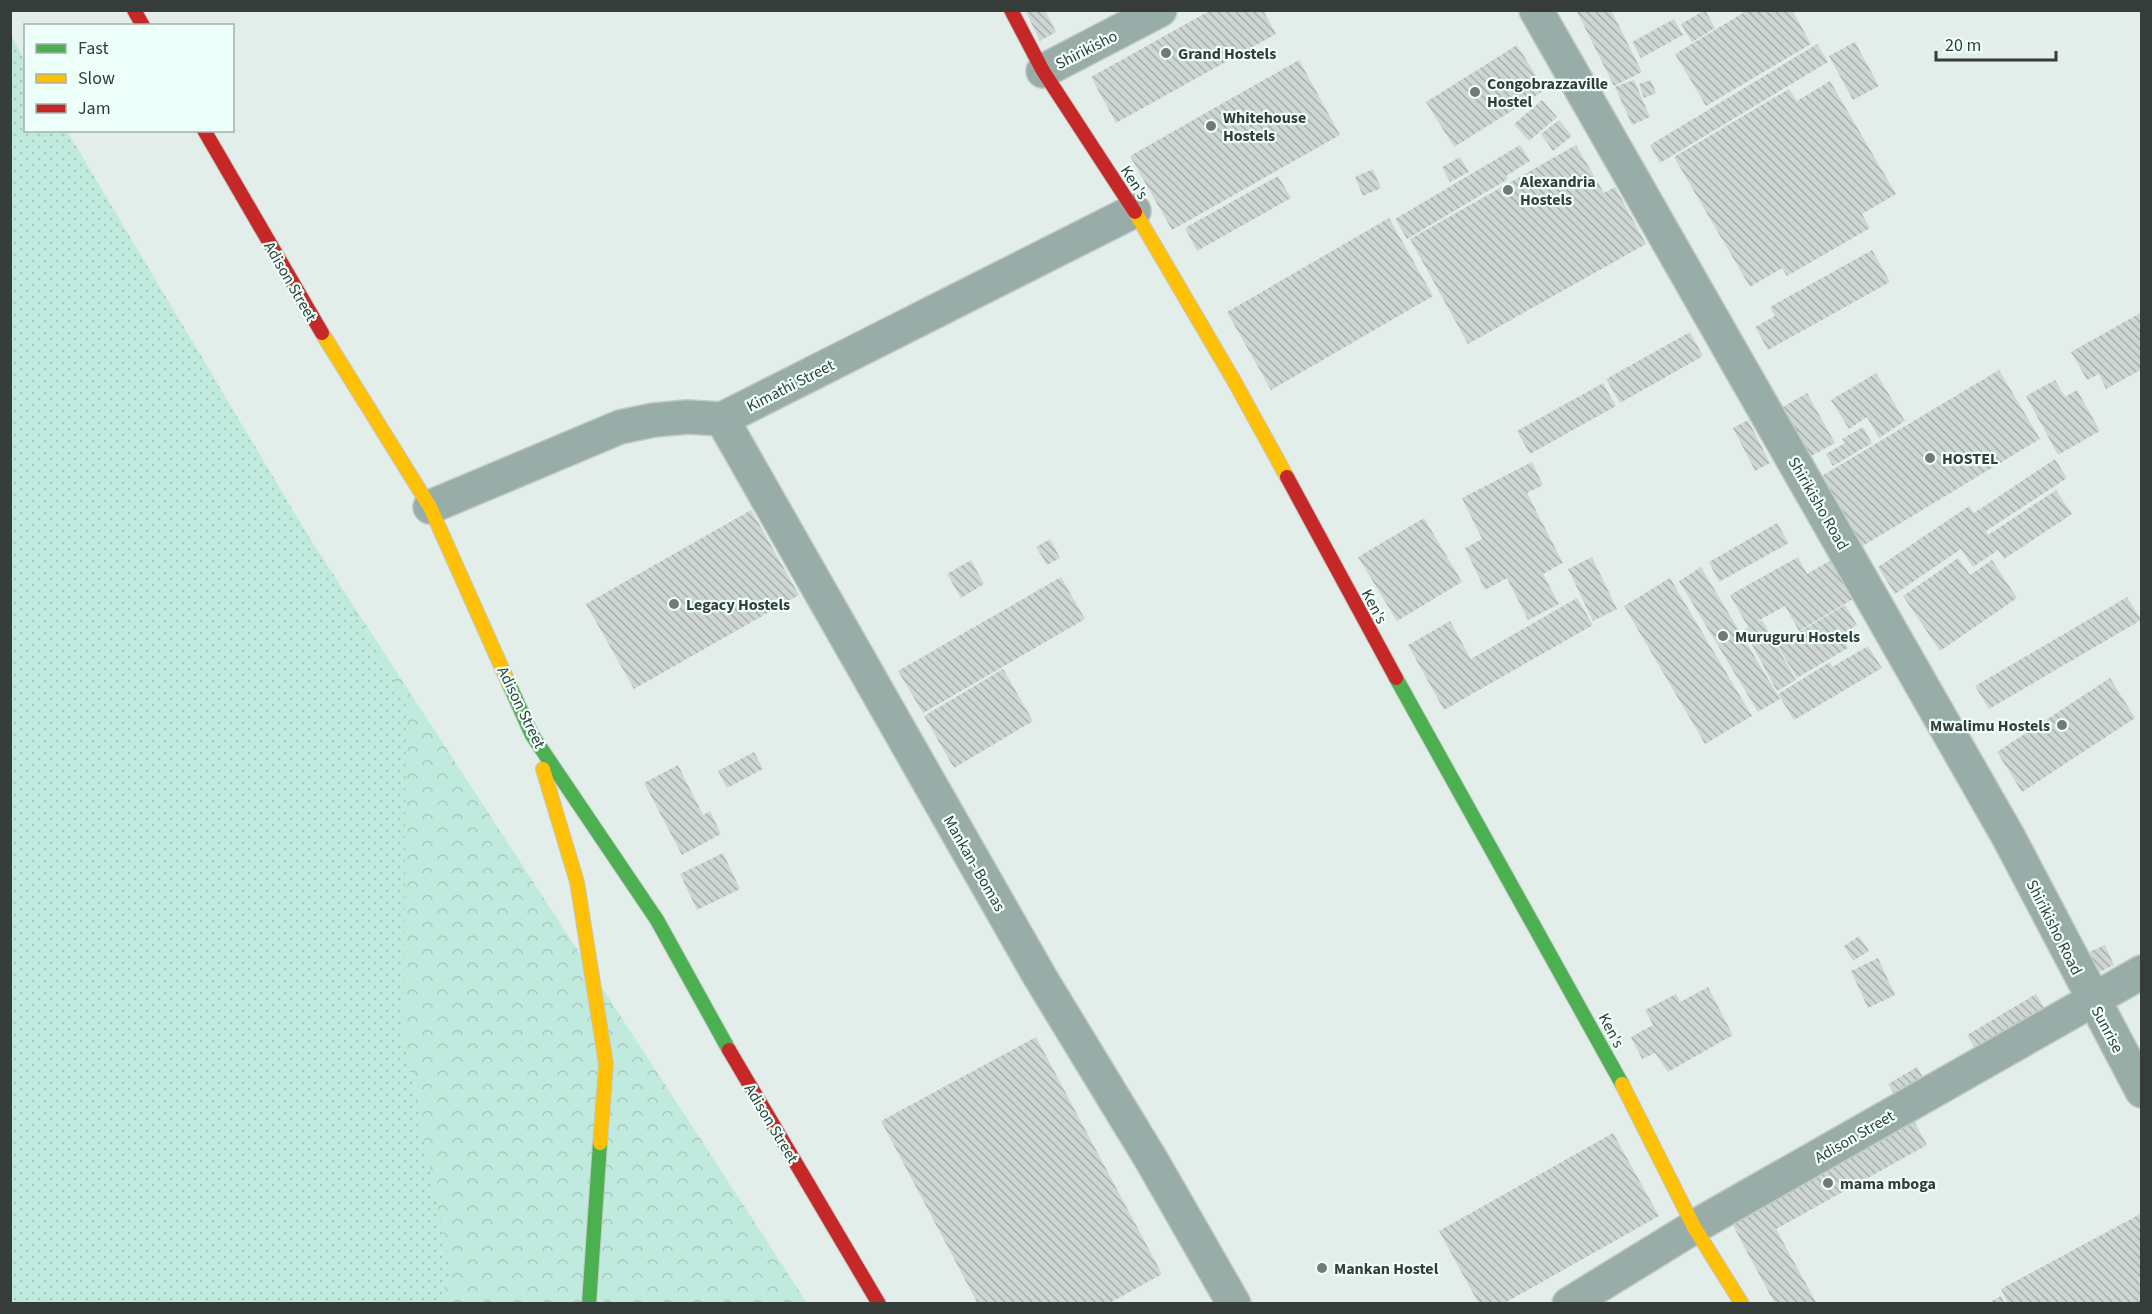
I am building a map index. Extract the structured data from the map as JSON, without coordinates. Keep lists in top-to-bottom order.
{
  "streets": {
    "street": [
      "Shirikisho",
      "Ken's",
      "Adison Street",
      "Kimathi Street",
      "Shirikisho Road",
      "Mankan- Bomas",
      "Sunrise"
    ]
  },
  "crossings": [
    ["Shirikisho", "Ken's"],
    ["Ken's", "Adison Street"],
    ["Ken's", "Kimathi Street"],
    ["Adison Street", "Shirikisho Road"],
    ["Adison Street", "Sunrise"],
    ["Kimathi Street", "Mankan- Bomas"],
    ["Shirikisho Road", "Sunrise"]
  ],
  "places": [
    "Grand Hostels",
    "Congobrazzaville Hostel",
    "Whitehouse Hostels",
    "Alexandria Hostels",
    "HOSTEL",
    "Legacy Hostels",
    "Muruguru Hostels",
    "Mwalimu Hostels",
    "mama mboga",
    "Mankan Hostel"
  ],
  "legend": ["Fast", "Slow", "Jam"],
  "scale_bar": "20 m"
}
